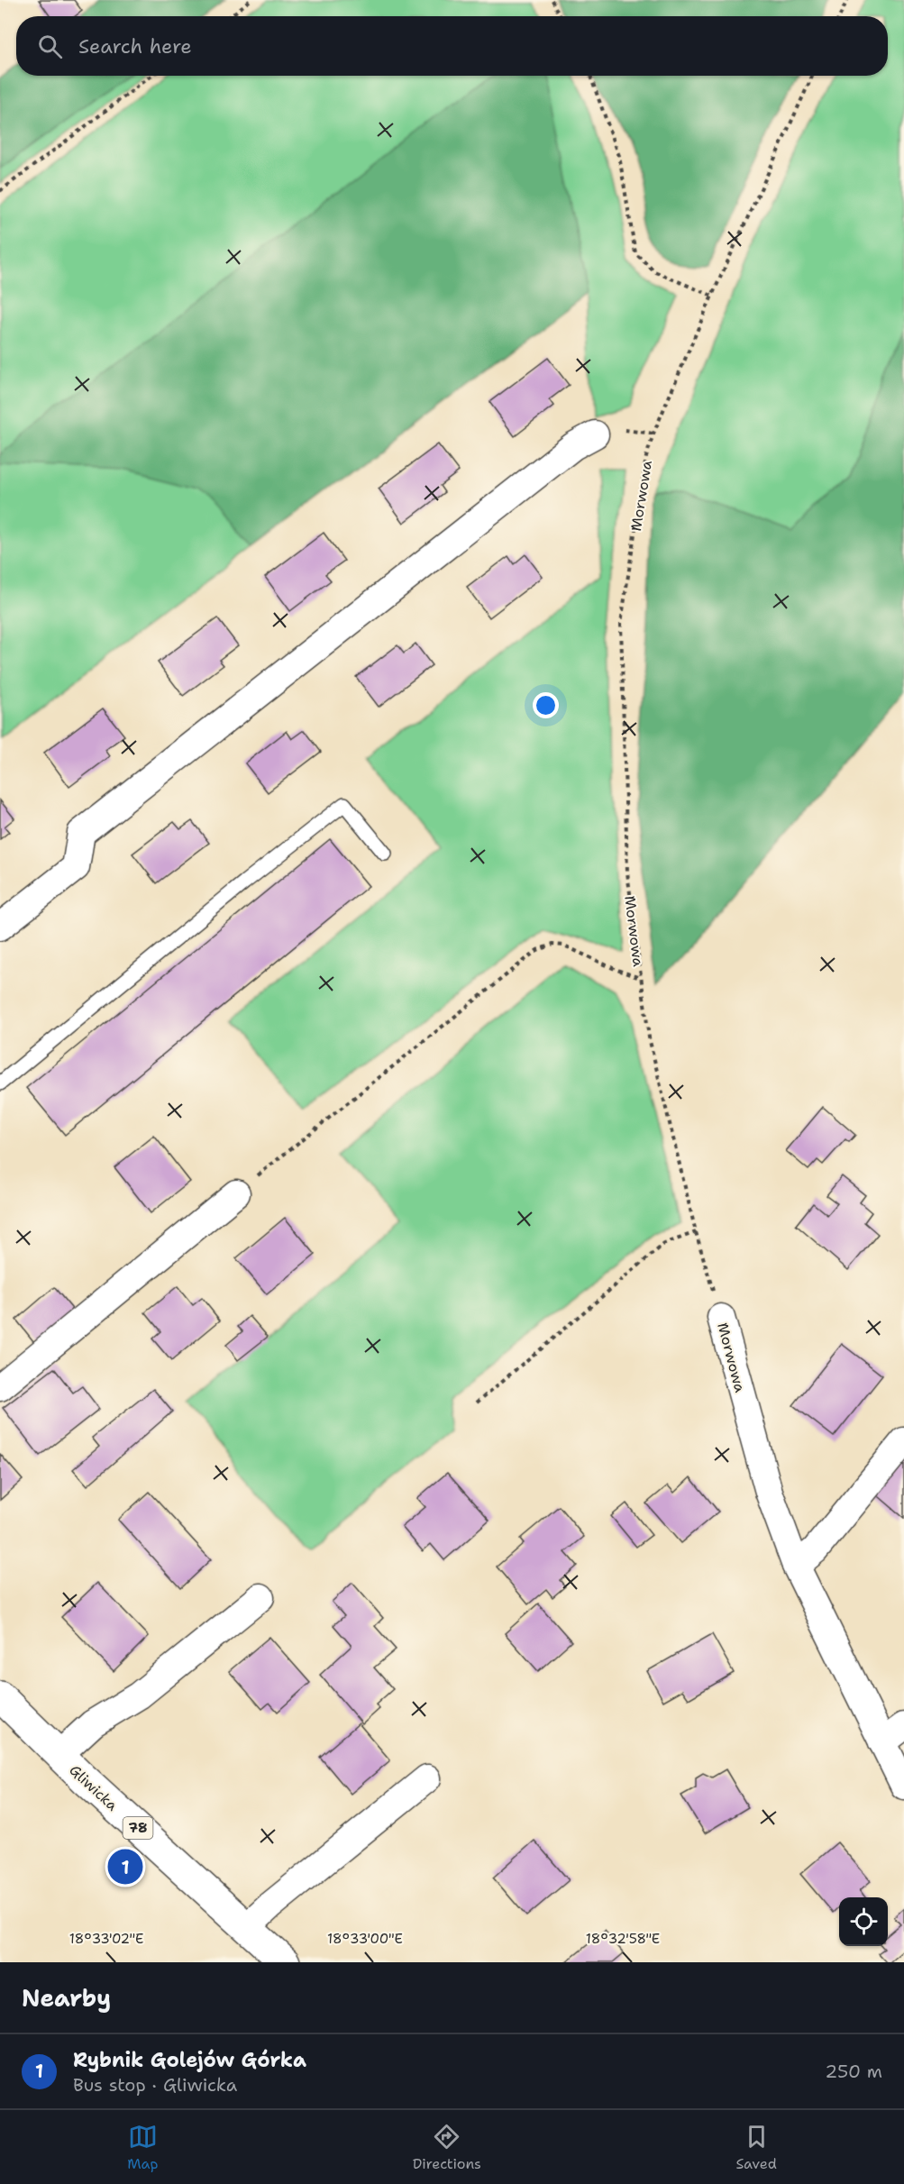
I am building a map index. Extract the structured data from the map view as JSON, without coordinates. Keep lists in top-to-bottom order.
{
  "streets": {
    "main road": ["Gliwicka", "78"],
    "street": ["Morwowa"]
  },
  "page": {
    "search": "Search here",
    "pins": "1",
    "heading": "Nearby",
    "list": [
      {
        "mark": "1",
        "name": "Rybnik Golejów Górka",
        "note": "Bus stop · Gliwicka",
        "value": "250 m"
      }
    ],
    "nav": ["Map", "Directions", "Saved"]
  },
  "coordinates": ["18°33'02\"E", "18°33'00\"E", "18°32'58\"E"]
}
